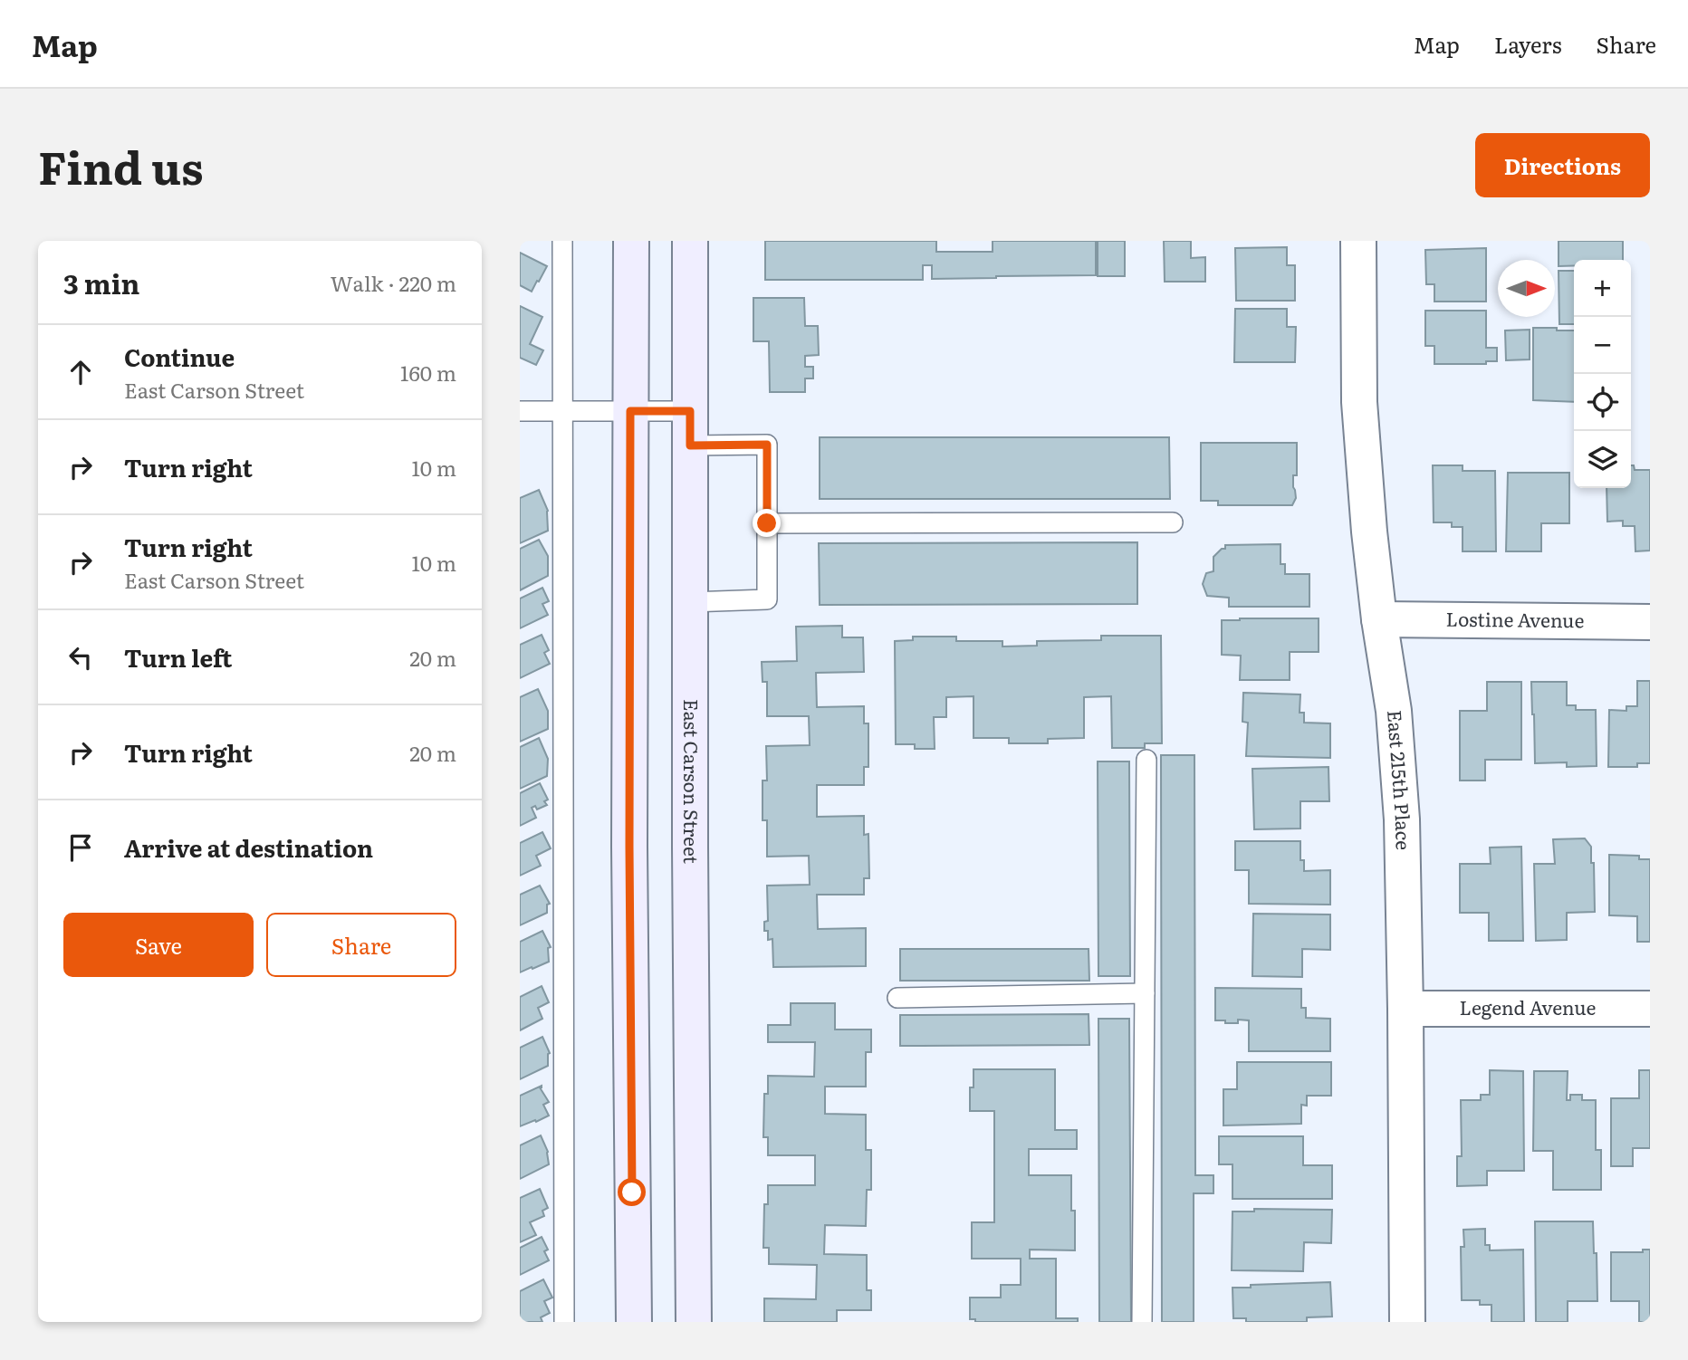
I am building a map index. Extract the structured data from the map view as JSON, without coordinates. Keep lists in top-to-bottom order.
{
  "streets": {
    "main road": ["East Carson Street"],
    "street": ["Lostine Avenue", "East 215th Place", "Legend Avenue"]
  },
  "crossings": [
    ["Lostine Avenue", "East 215th Place"],
    ["East 215th Place", "Legend Avenue"]
  ],
  "north": "right",
  "page": {
    "header": "Map",
    "nav": ["Map", "Layers", "Share"],
    "title": "Find us",
    "buttons": [
      "Directions",
      ["Save", "Share"]
    ],
    "heading": ["3 min", "Walk · 220 m"],
    "map_buttons": ["+", "−"],
    "list": [
      ["Continue", "East Carson Street", "160 m"],
      ["Turn right", "10 m"],
      ["Turn right", "East Carson Street", "10 m"],
      ["Turn left", "20 m"],
      ["Turn right", "20 m"],
      "Arrive at destination"
    ]
  }
}
